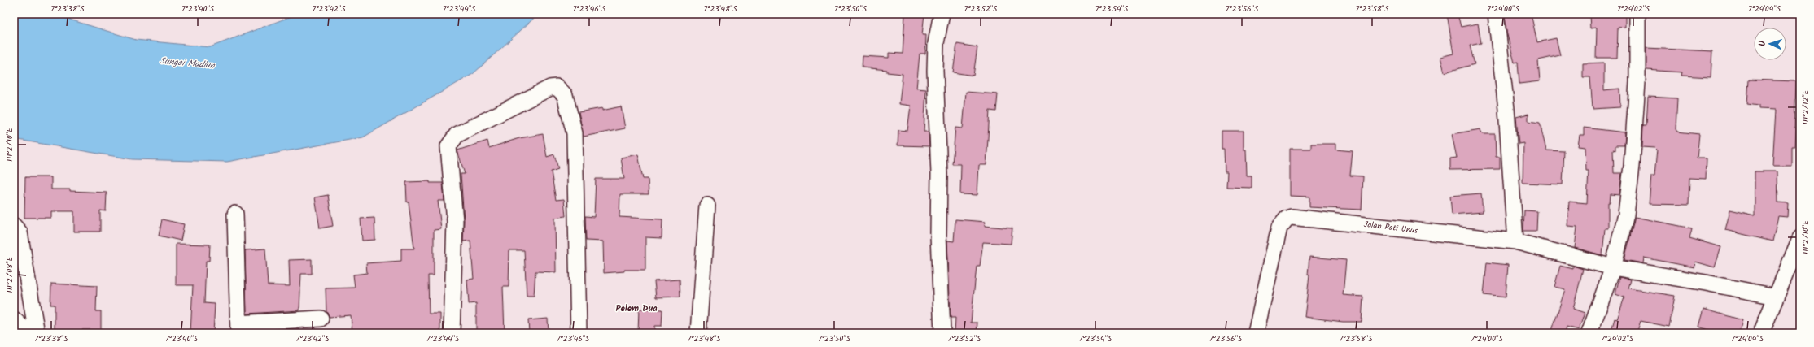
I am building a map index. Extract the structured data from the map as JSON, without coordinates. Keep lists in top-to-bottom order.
{
  "streets": {
    "street": ["Jalan Pati Unus"]
  },
  "districts": ["Pelem Dua"],
  "water": ["Sungai Madiun"],
  "north": "left",
  "coordinates": [
    "7°23'38\"S",
    "7°23'40\"S",
    "7°23'42\"S",
    "7°23'44\"S",
    "7°23'46\"S",
    "7°23'48\"S",
    "7°23'50\"S",
    "7°23'52\"S",
    "7°23'54\"S",
    "7°23'56\"S",
    "7°23'58\"S",
    "7°24'00\"S",
    "7°24'02\"S",
    "7°24'04\"S",
    "111°27'12\"E",
    "111°27'10\"E",
    "111°27'08\"E"
  ]
}
